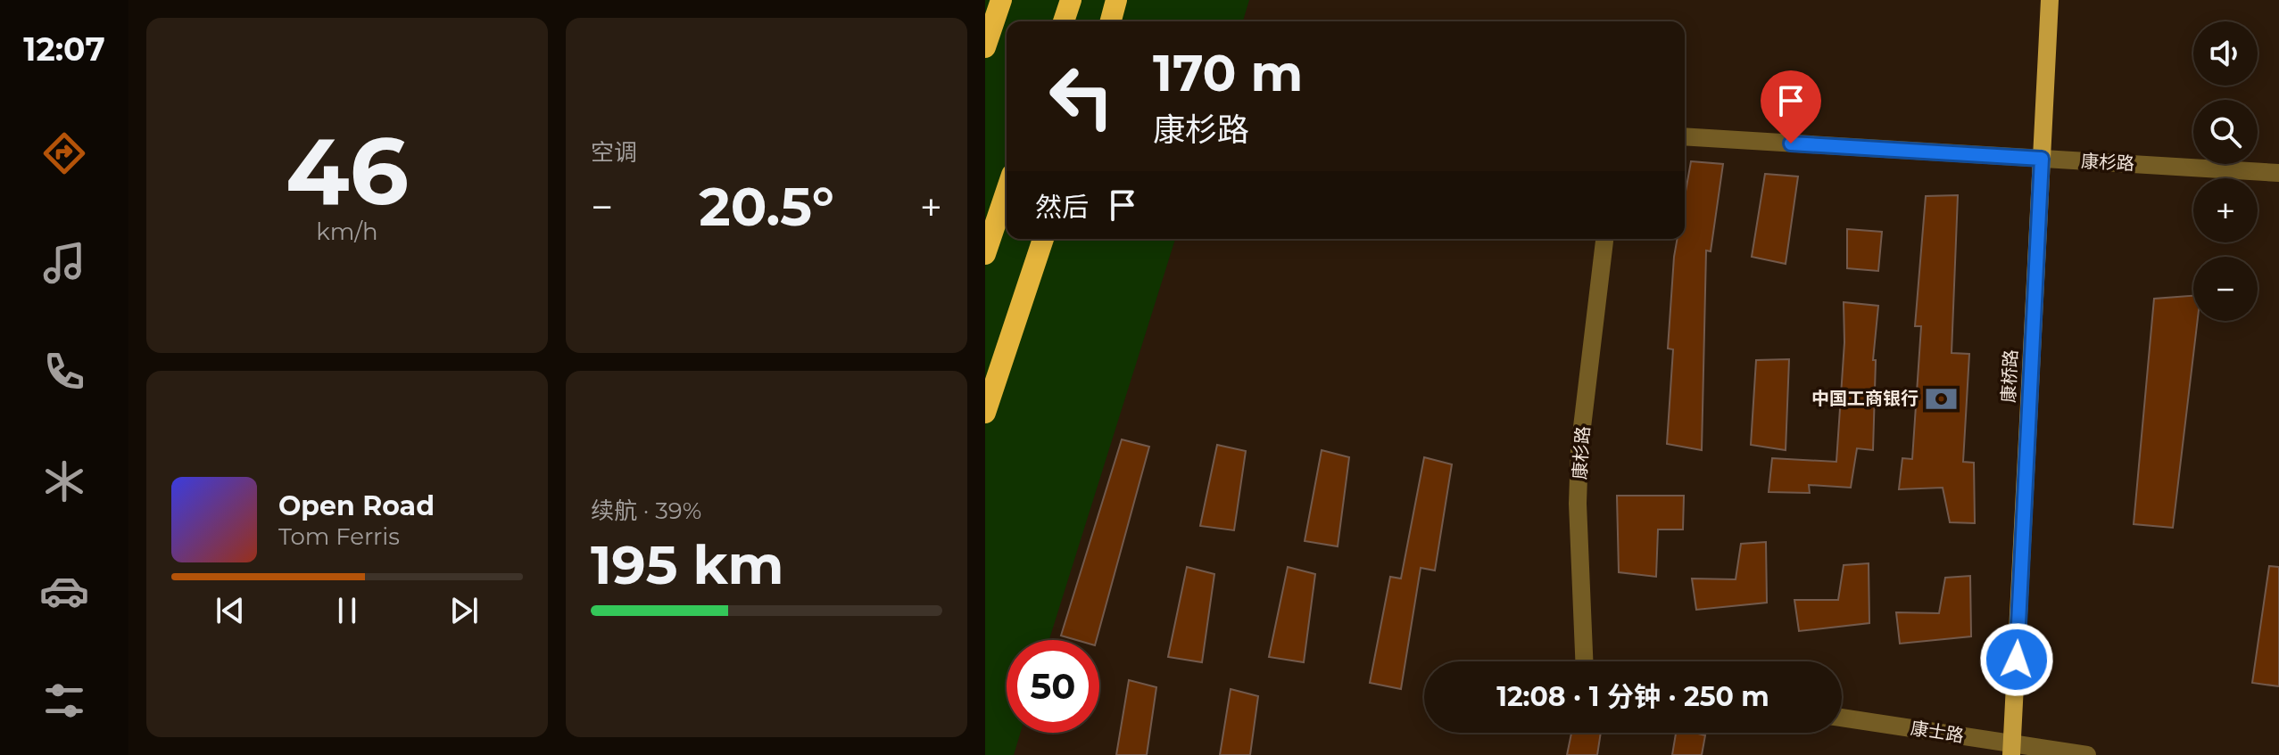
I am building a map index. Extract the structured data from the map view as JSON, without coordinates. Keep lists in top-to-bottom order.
{
  "streets": {
    "main road": ["康桥路"],
    "street": ["康杉路", "康士路"]
  },
  "crossings": [
    ["康杉路", "康桥路"],
    ["康桥路", "康士路"]
  ],
  "places": {
    "bank": ["中国工商银行"]
  },
  "page": {
    "tabs": "12:07",
    "tile": [
      ["46", "km/h"],
      "空调",
      ["续航 · 39%", "195 km"]
    ],
    "map_buttons": ["+", "−"],
    "turn": ["170 m", "康杉路"],
    "then": "然后",
    "heat": ["−", "20.5°", "+"],
    "song": ["Open Road", "Tom Ferris"],
    "limit": "50",
    "trip": "12:08 · 1 分钟 · 250 m"
  }
}
